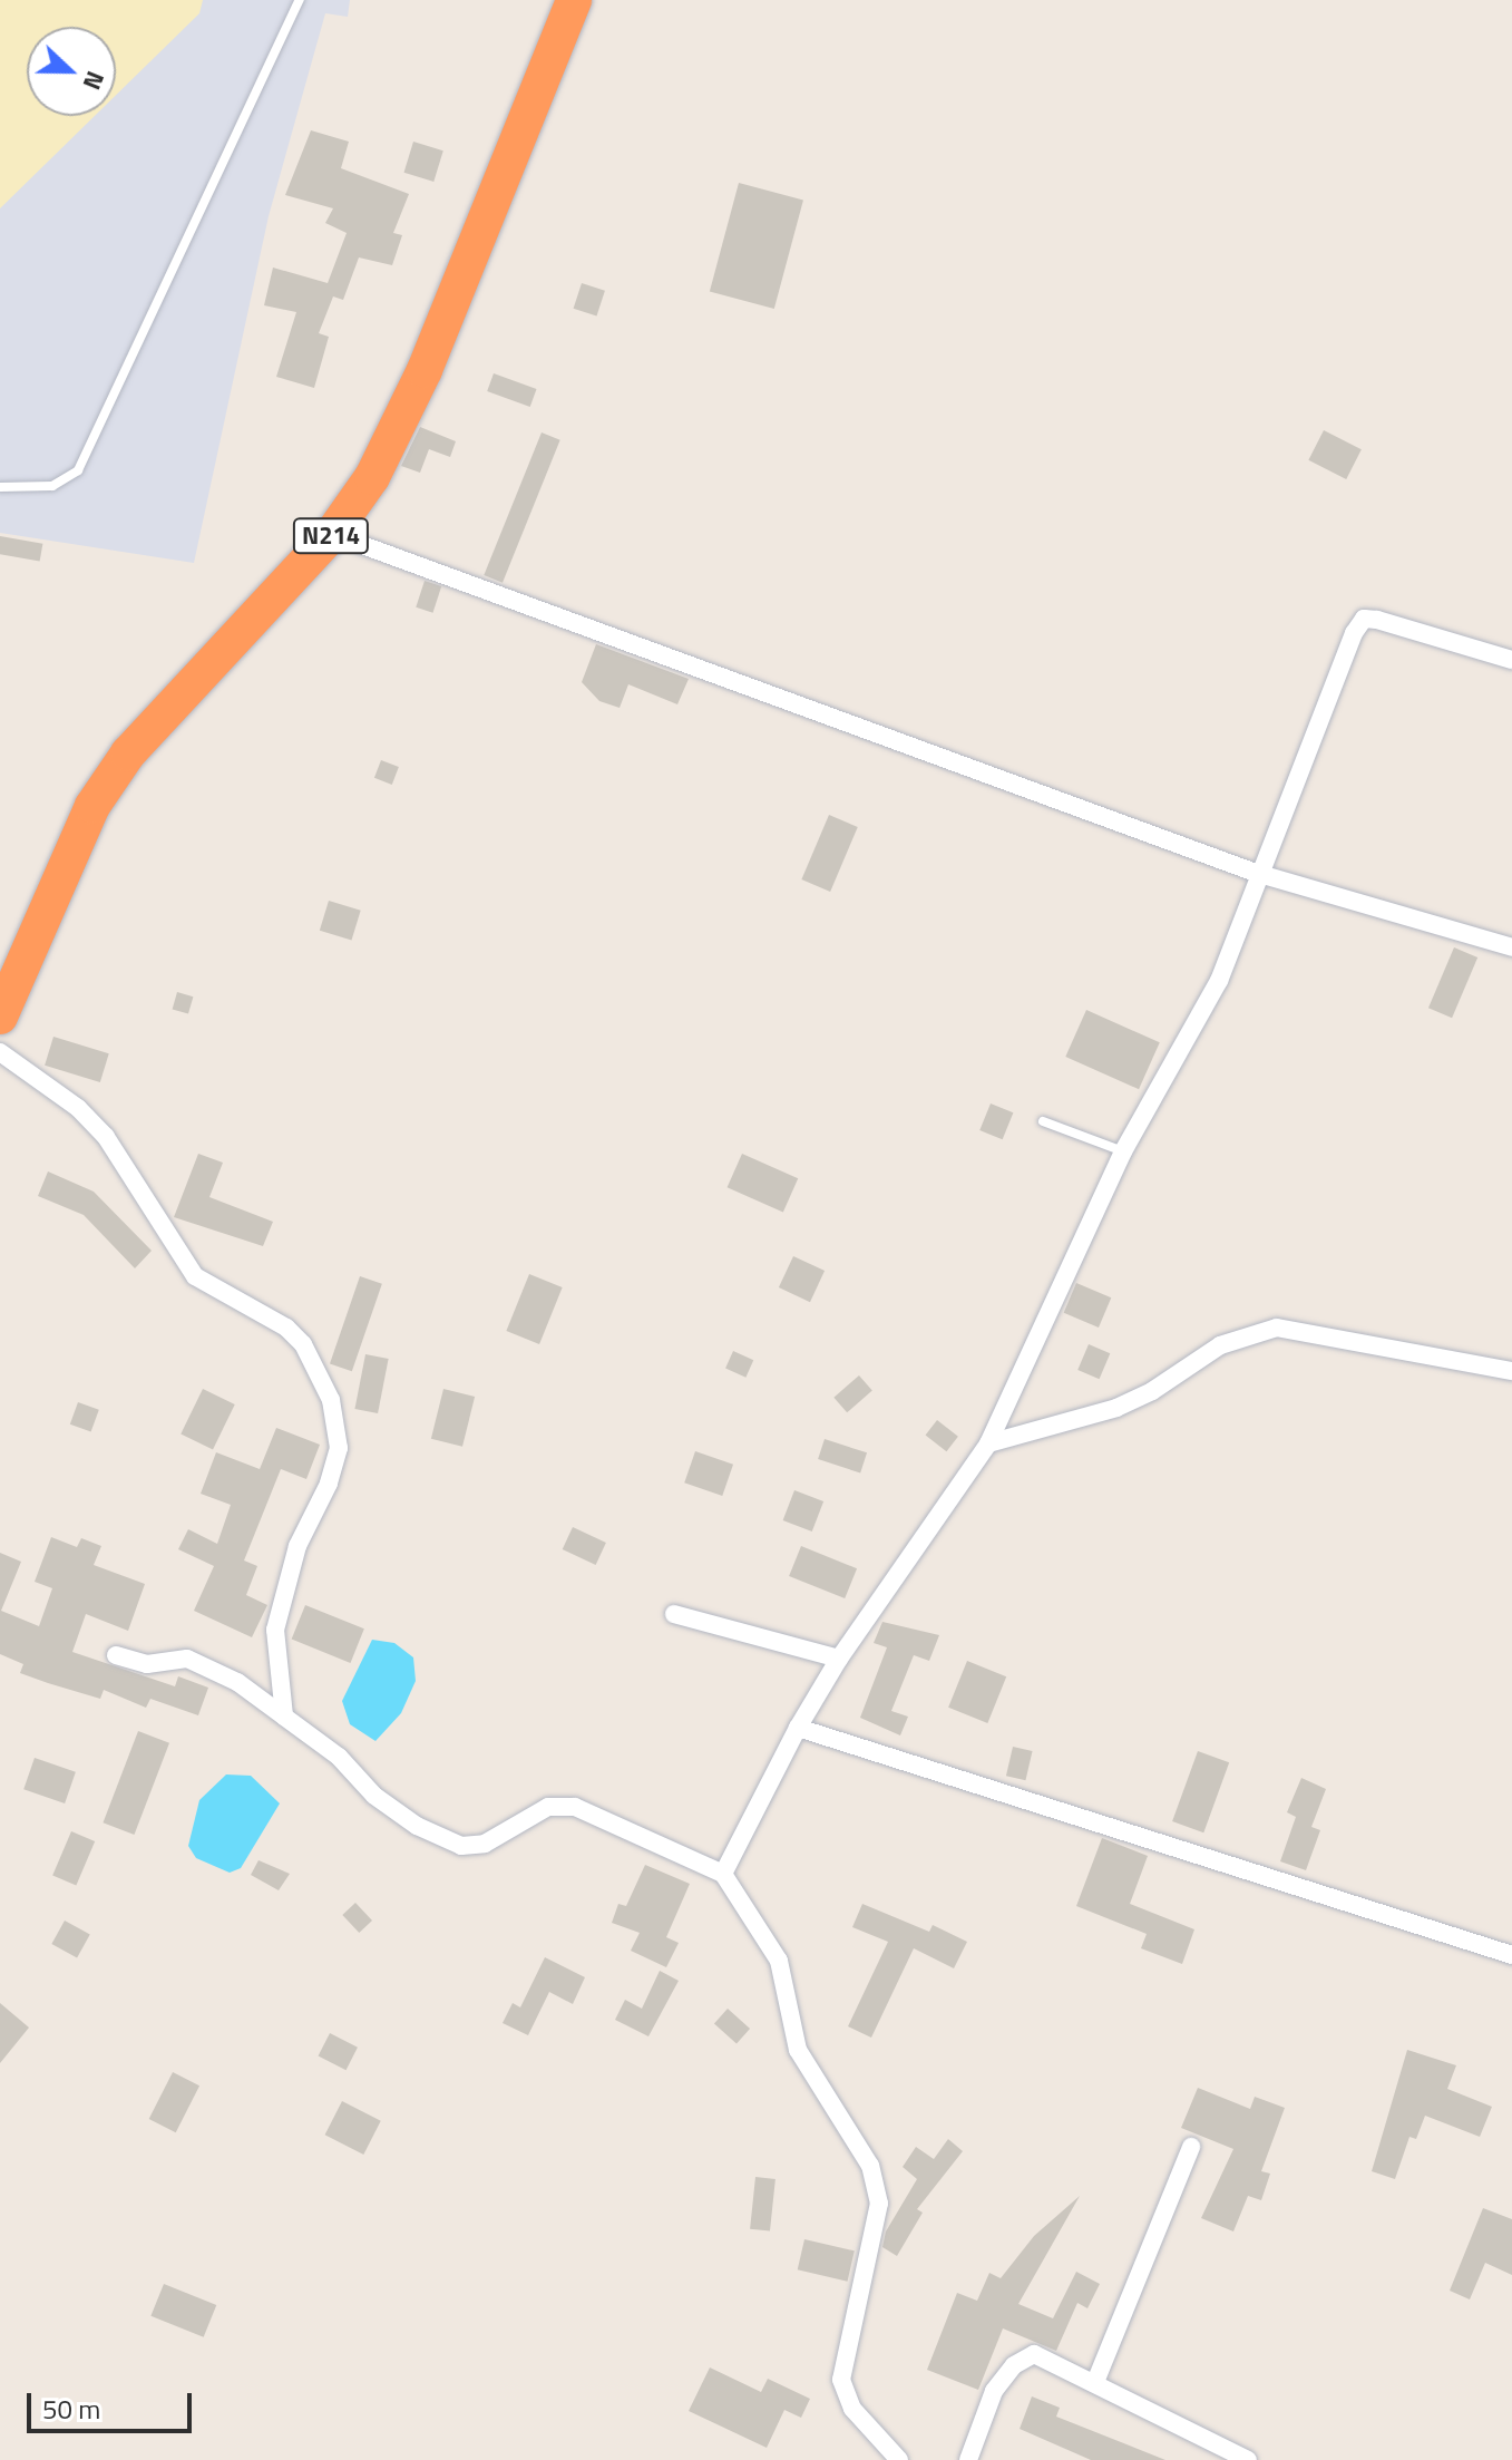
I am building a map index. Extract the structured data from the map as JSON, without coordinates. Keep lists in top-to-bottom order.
{
  "streets": {
    "highway": ["N214"]
  },
  "scale_bar": "50 m",
  "north": "right"
}
